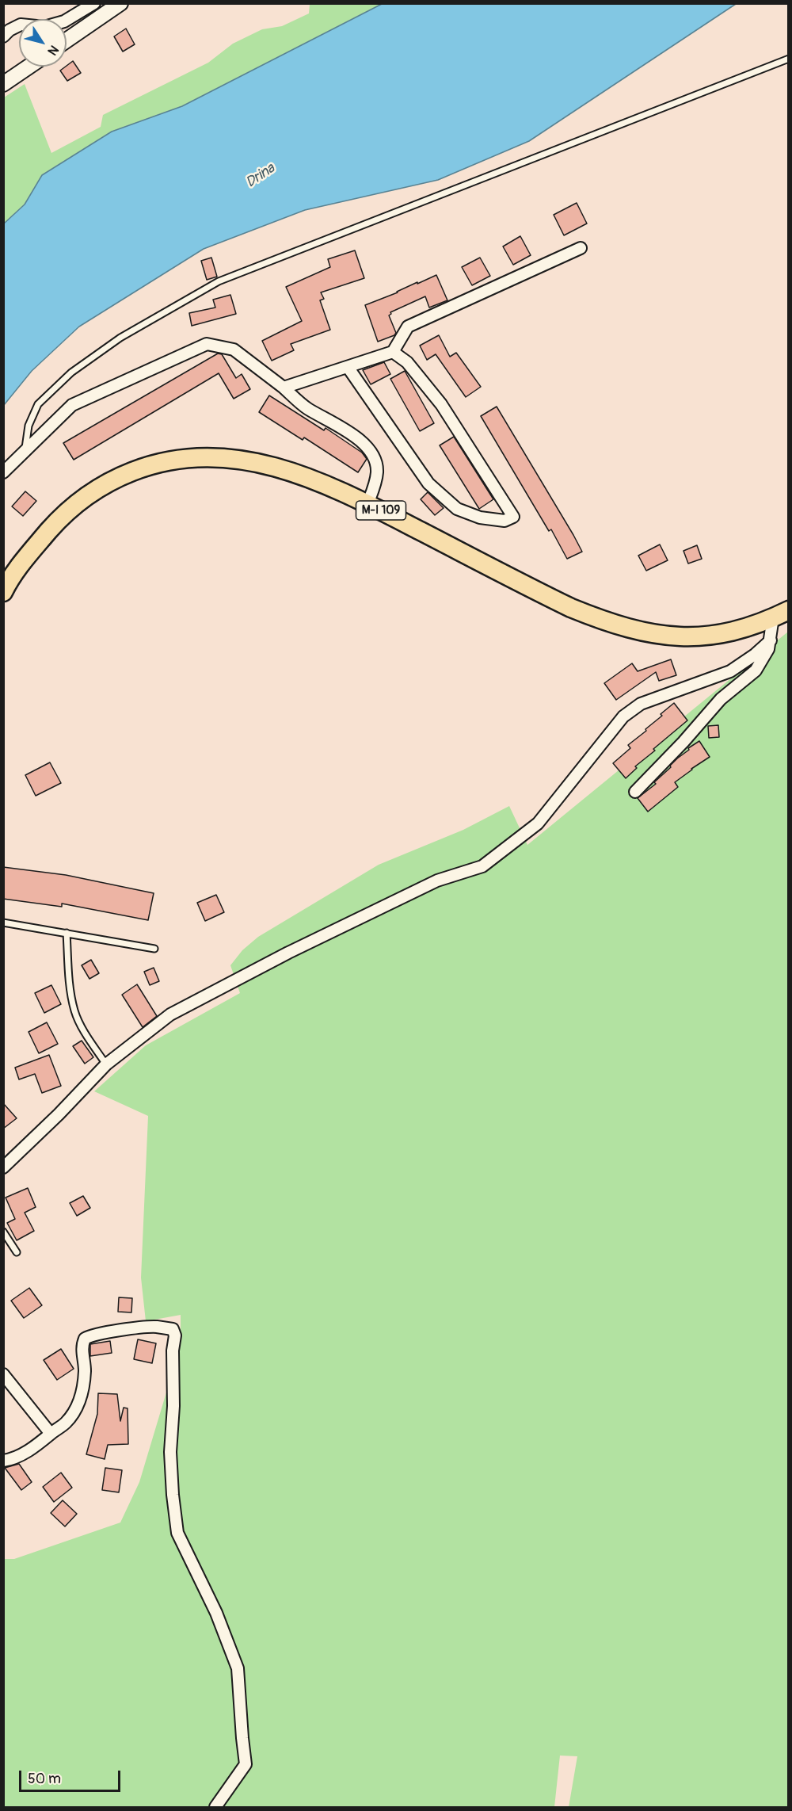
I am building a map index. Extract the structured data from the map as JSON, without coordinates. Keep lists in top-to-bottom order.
{
  "streets": {
    "main road": ["M-I 109"]
  },
  "water": ["Drina"],
  "scale_bar": "50 m",
  "north": "bottom right"
}
